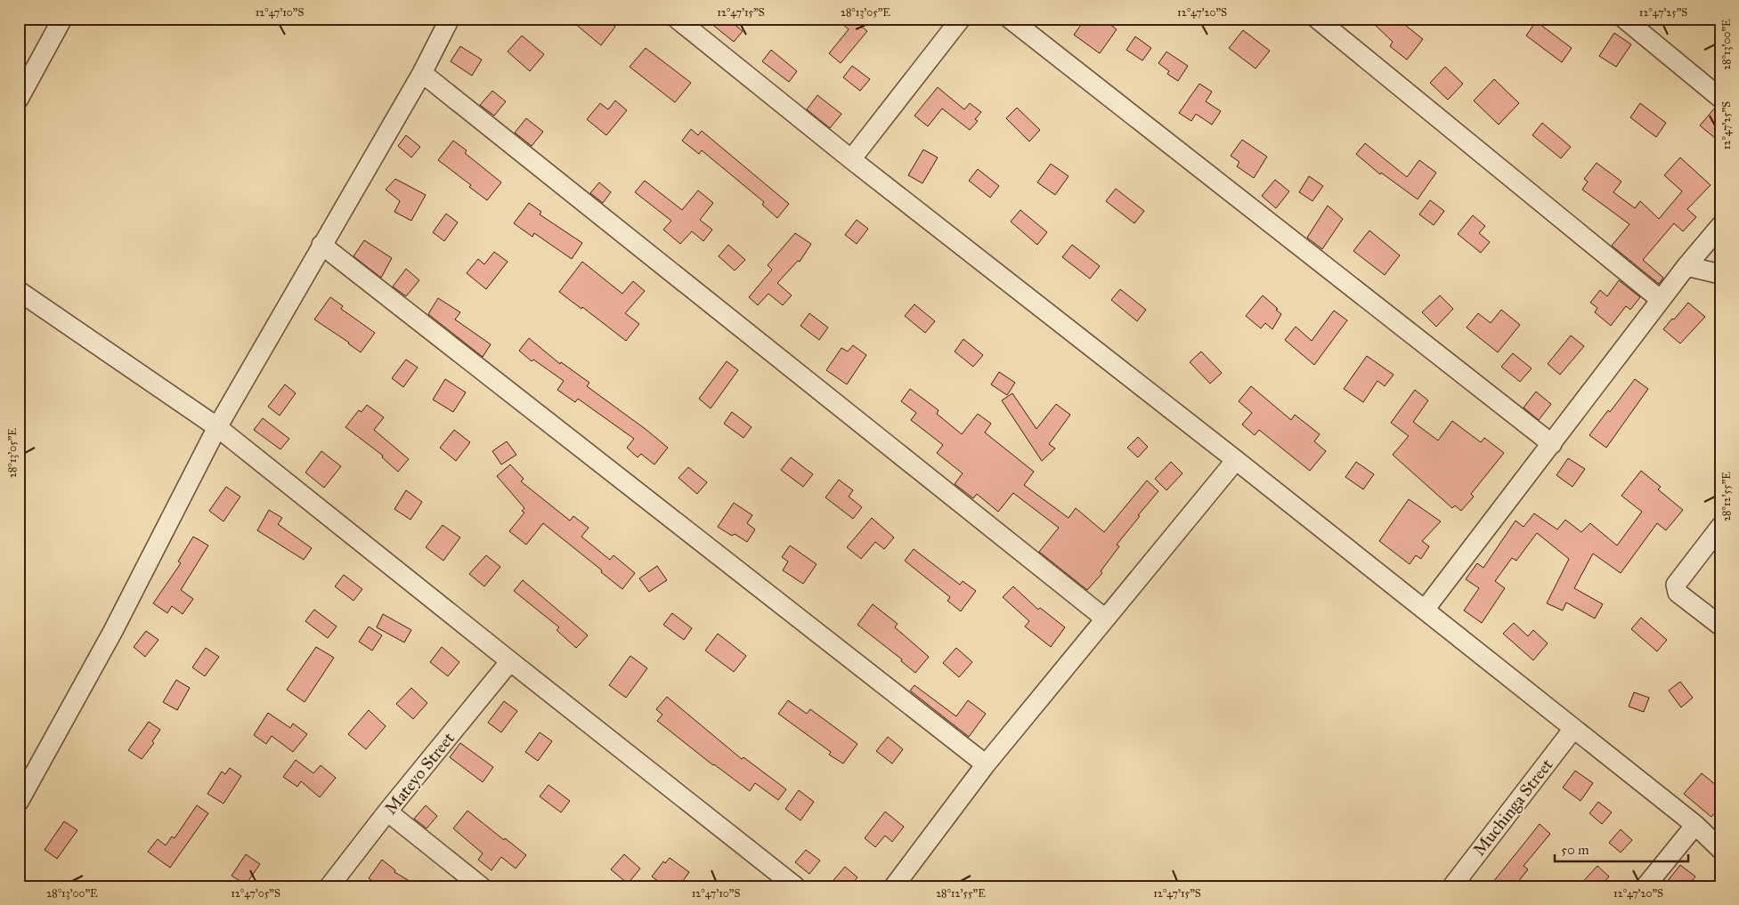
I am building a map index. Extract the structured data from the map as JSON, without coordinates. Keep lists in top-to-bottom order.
{
  "streets": {
    "street": ["Mateyo Street", "Muchinga Street"]
  },
  "scale_bar": "50 m",
  "coordinates": [
    "12°47'10\"S",
    "12°47'15\"S",
    "28°13'05\"E",
    "12°47'20\"S",
    "12°47'25\"S",
    "28°13'00\"E",
    "28°12'55\"E",
    "12°47'05\"S"
  ]
}
